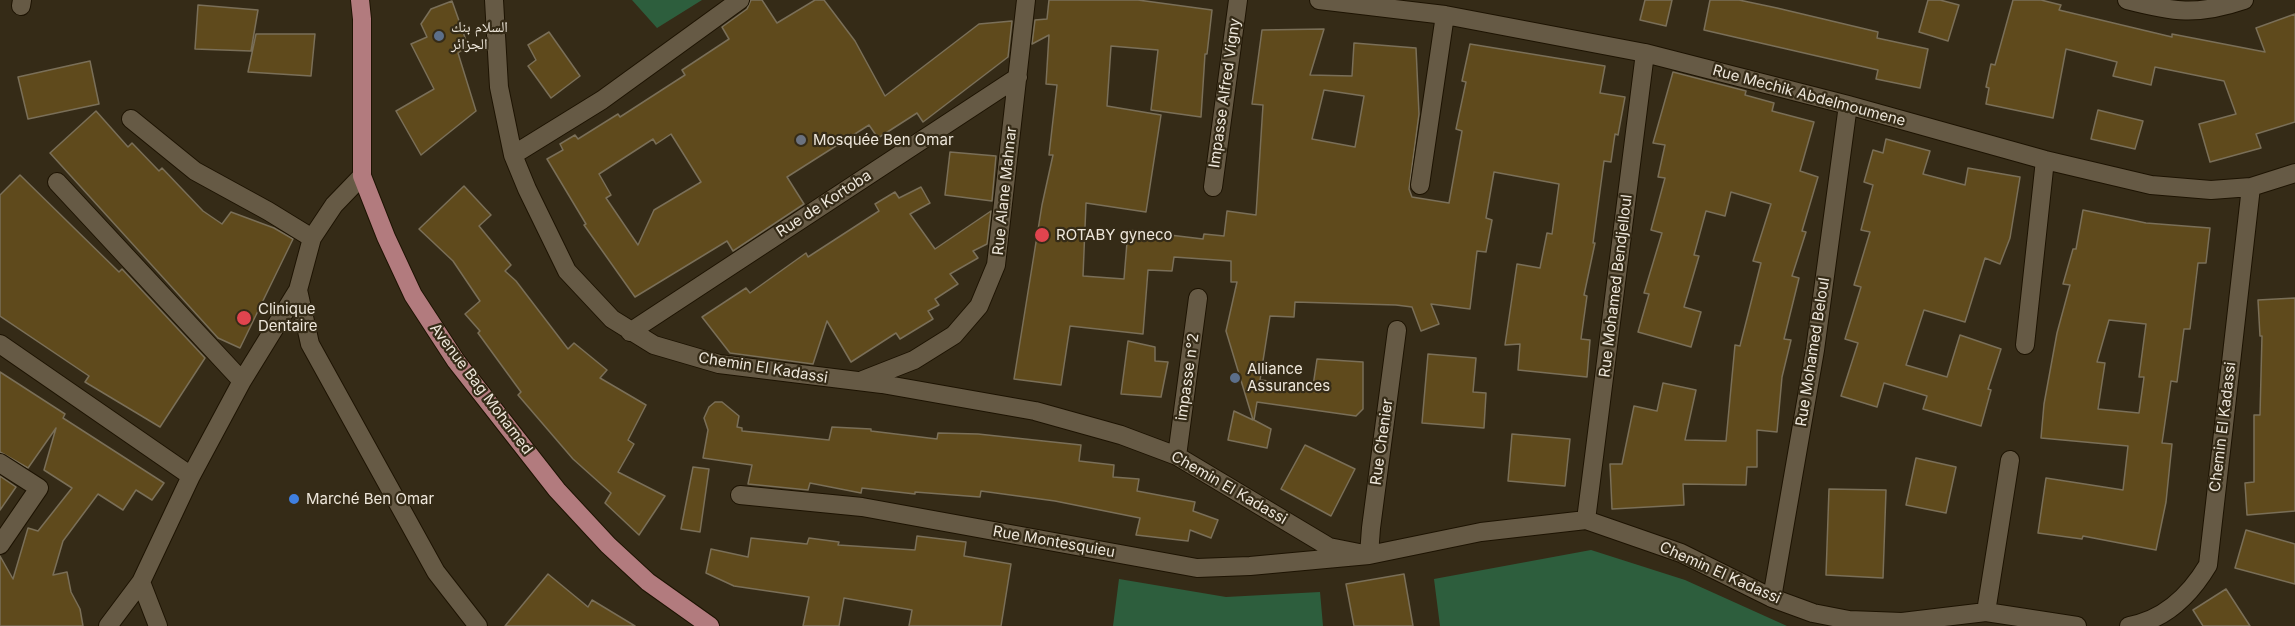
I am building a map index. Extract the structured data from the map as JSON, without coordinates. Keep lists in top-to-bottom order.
{
  "streets": {
    "main road": ["Avenue Bag Mohamed"],
    "street": [
      "Impasse Alfred Vigny",
      "Rue Mechik Abdelmoumene",
      "Rue Alane Mahnar",
      "Rue de Kortoba",
      "Rue Mohamed Bendjelloul",
      "Rue Mohamed Beloul",
      "Chemin El Kadassi",
      "impasse n°2",
      "Rue Chenier",
      "Rue Montesquieu"
    ]
  },
  "crossings": [
    ["Rue Mechik Abdelmoumene", "Rue Mohamed Bendjelloul"],
    ["Rue Mechik Abdelmoumene", "Rue Mohamed Beloul"],
    ["Rue Mechik Abdelmoumene", "Chemin El Kadassi"],
    ["Rue Alane Mahnar", "Rue de Kortoba"],
    ["Rue Alane Mahnar", "Chemin El Kadassi"],
    ["Rue de Kortoba", "Chemin El Kadassi"],
    ["Rue Mohamed Bendjelloul", "Chemin El Kadassi"],
    ["Rue Mohamed Beloul", "Chemin El Kadassi"],
    ["Chemin El Kadassi", "impasse n°2"],
    ["Chemin El Kadassi", "Rue Chenier"],
    ["Chemin El Kadassi", "Rue Montesquieu"],
    ["Rue Chenier", "Rue Montesquieu"]
  ],
  "places": [
    "السلام بنك الجزائر",
    "Mosquée Ben Omar",
    "ROTABY gyneco",
    "Clinique Dentaire",
    "Alliance Assurances",
    "Marché Ben Omar"
  ]
}
